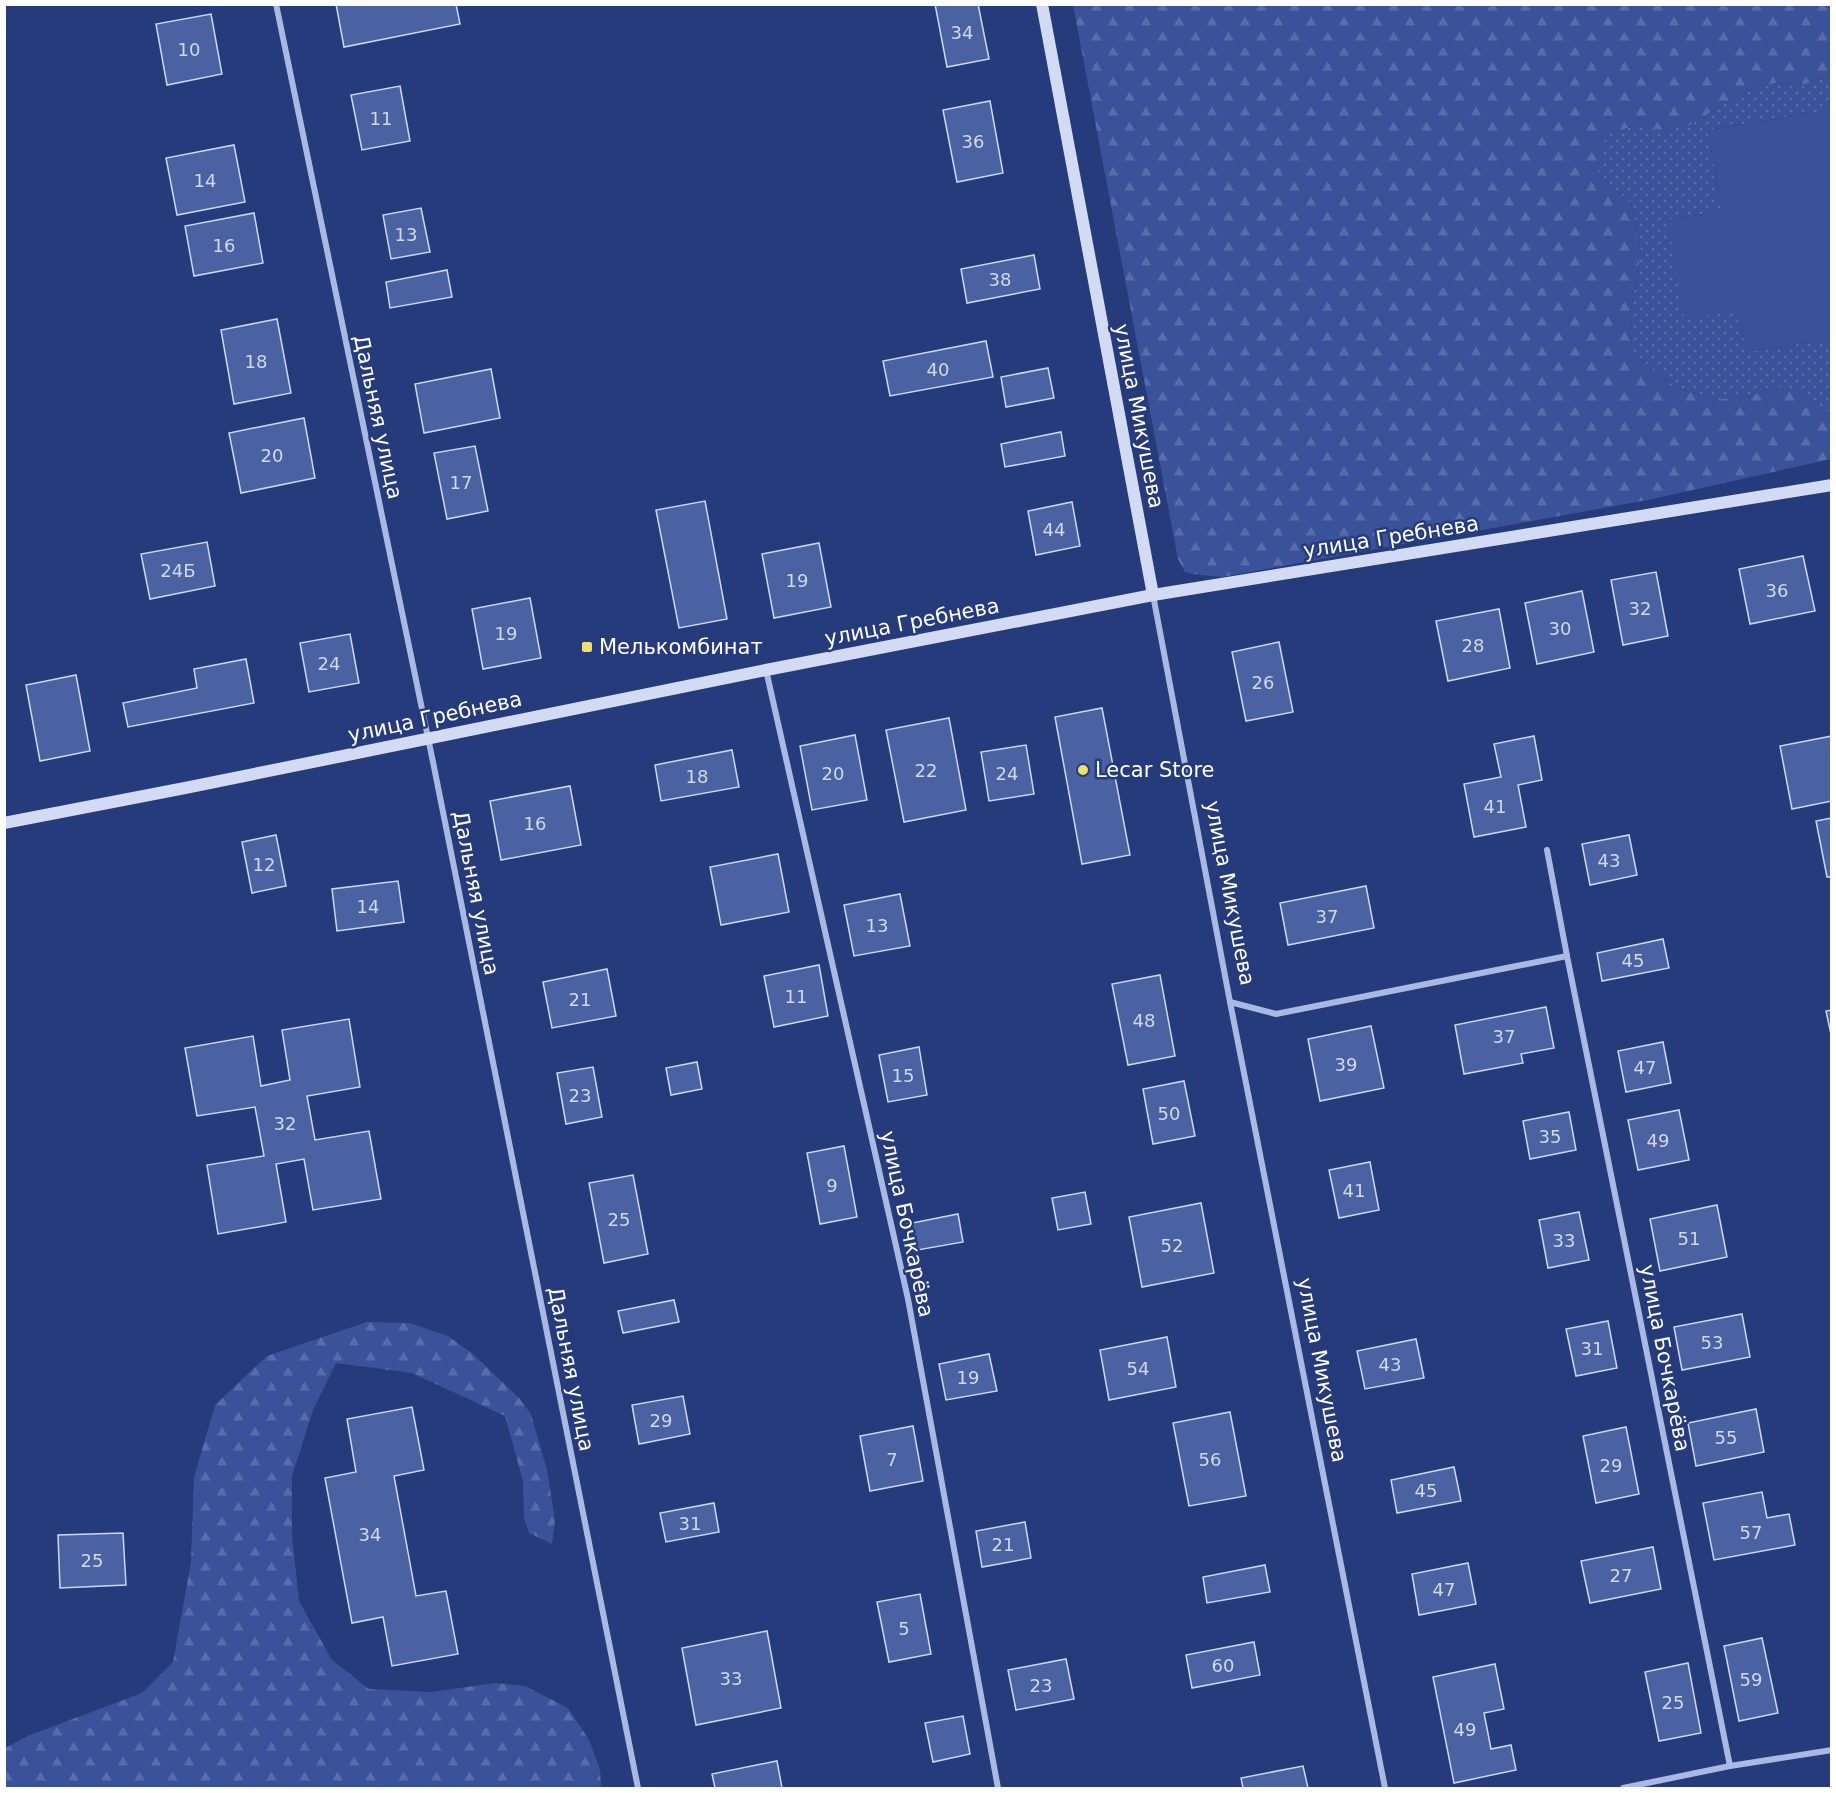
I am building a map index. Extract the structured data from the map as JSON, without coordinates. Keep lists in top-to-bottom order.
{
  "streets": {
    "street": [
      "улица Микушева",
      "Дальняя улица",
      "улица Гребнева",
      "улица Бочкарёва"
    ]
  },
  "crossings": [
    ["улица Микушева", "улица Гребнева"],
    ["Дальняя улица", "улица Гребнева"],
    ["улица Гребнева", "улица Бочкарёва"]
  ],
  "places": {
    "transit": ["Мелькомбинат"],
    "other": ["Lecar Store"]
  },
  "house_numbers": [
    "34",
    "10",
    "11",
    "36",
    "14",
    "13",
    "16",
    "38",
    "18",
    "40",
    "20",
    "17",
    "44",
    "24Б",
    "19",
    "36",
    "32",
    "30",
    "19",
    "28",
    "24",
    "26",
    "22",
    "20",
    "24",
    "18",
    "41",
    "16",
    "43",
    "12",
    "14",
    "37",
    "13",
    "45",
    "11",
    "21",
    "48",
    "37",
    "39",
    "47",
    "15",
    "23",
    "50",
    "32",
    "35",
    "49",
    "9",
    "41",
    "25",
    "51",
    "33",
    "52",
    "53",
    "31",
    "43",
    "54",
    "19",
    "29",
    "55",
    "7",
    "56",
    "29",
    "45",
    "31",
    "57",
    "34",
    "21",
    "25",
    "27",
    "47",
    "5",
    "60",
    "33",
    "59",
    "23",
    "25",
    "49"
  ]
}
